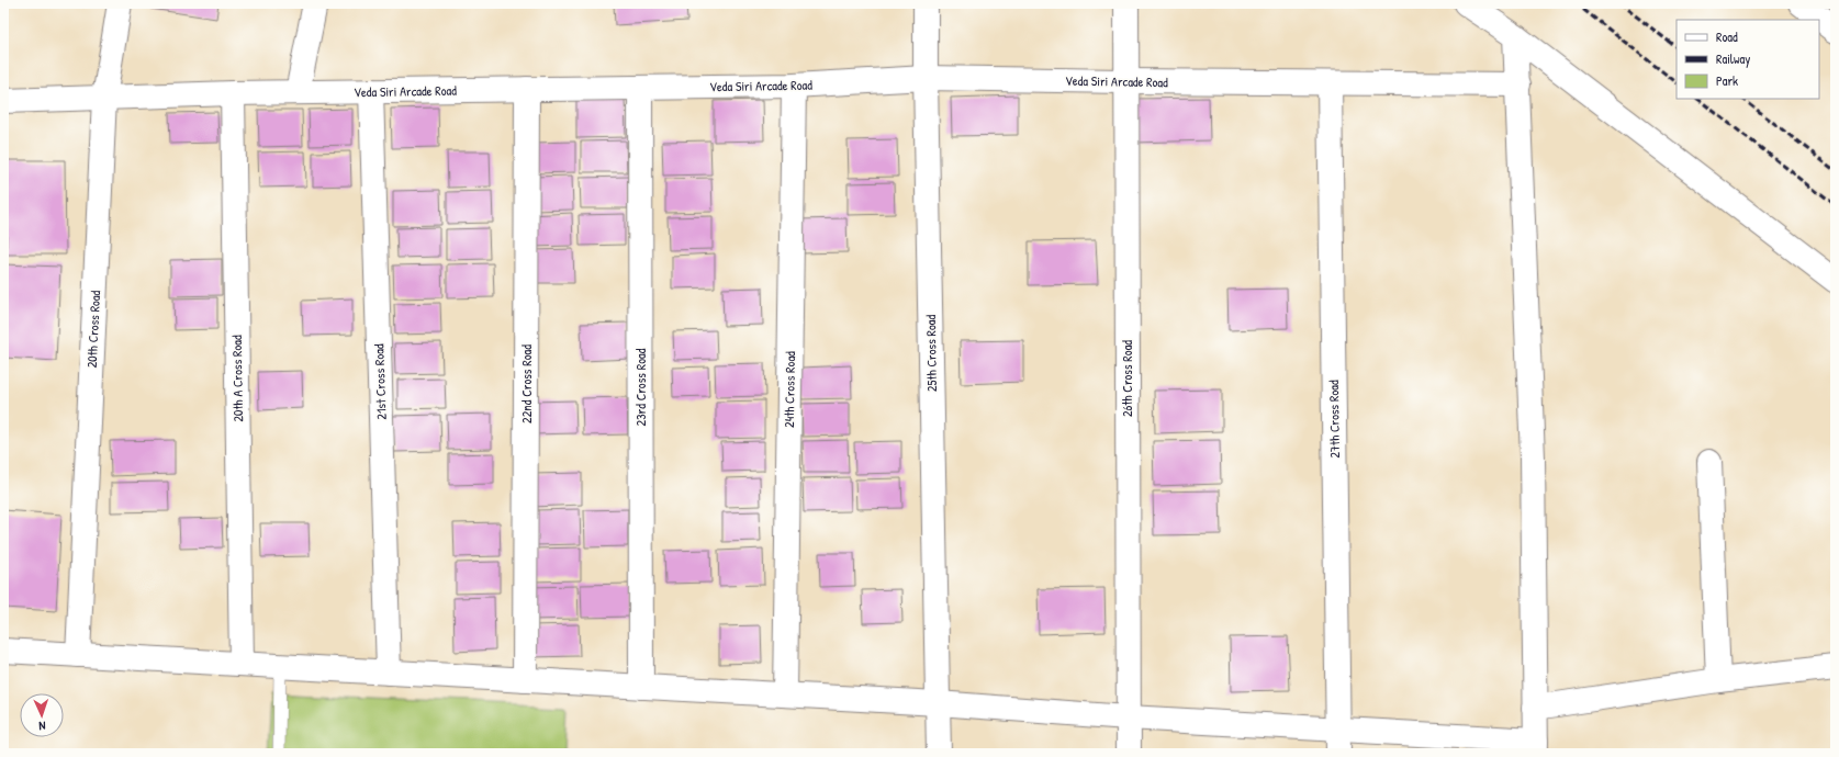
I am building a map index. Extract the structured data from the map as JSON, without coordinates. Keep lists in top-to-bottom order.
{
  "streets": {
    "street": [
      "Veda Siri Arcade Road",
      "20th Cross Road",
      "25th Cross Road",
      "20th A Cross Road",
      "26th Cross Road",
      "21st Cross Road",
      "22nd Cross Road",
      "23rd Cross Road",
      "24th Cross Road",
      "27th Cross Road"
    ]
  },
  "crossings": [
    ["Veda Siri Arcade Road", "20th Cross Road"],
    ["Veda Siri Arcade Road", "25th Cross Road"],
    ["Veda Siri Arcade Road", "20th A Cross Road"],
    ["Veda Siri Arcade Road", "26th Cross Road"],
    ["Veda Siri Arcade Road", "21st Cross Road"],
    ["Veda Siri Arcade Road", "22nd Cross Road"],
    ["Veda Siri Arcade Road", "23rd Cross Road"],
    ["Veda Siri Arcade Road", "24th Cross Road"],
    ["Veda Siri Arcade Road", "27th Cross Road"]
  ],
  "legend": ["Road", "Railway", "Park"],
  "north": "bottom"
}
